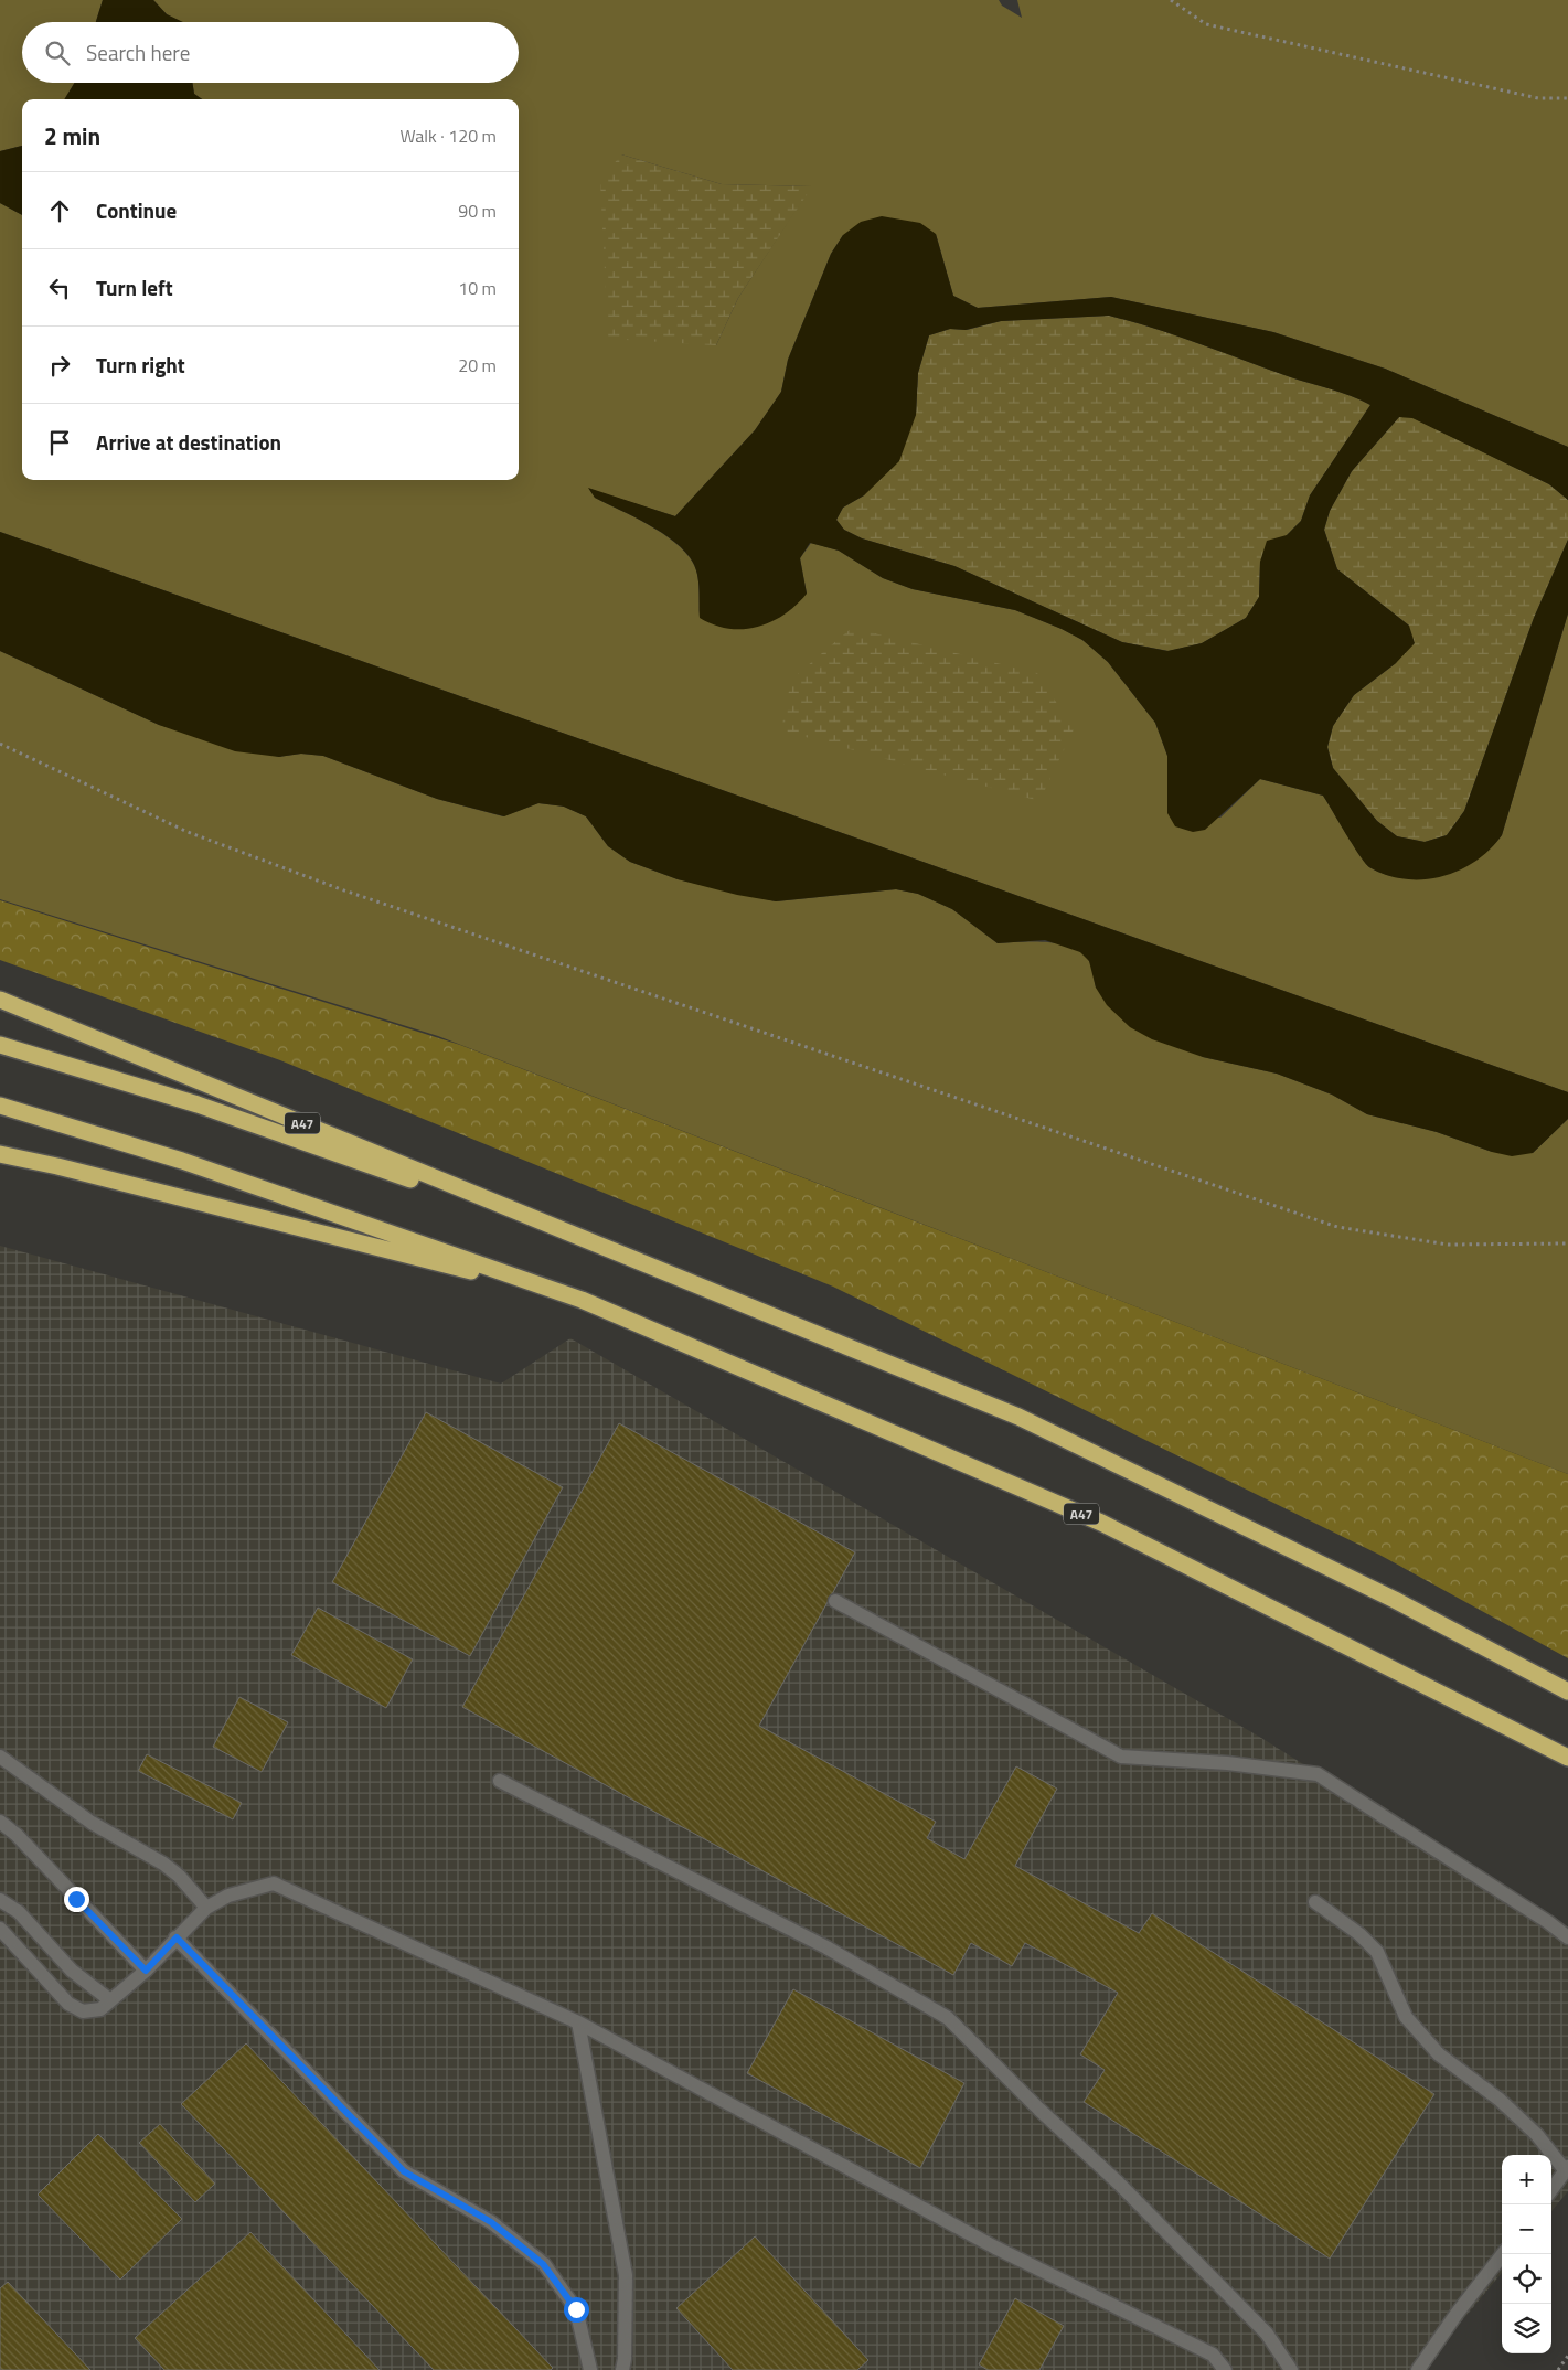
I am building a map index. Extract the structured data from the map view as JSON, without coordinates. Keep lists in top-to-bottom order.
{
  "streets": {
    "highway": ["A47"]
  },
  "page": {
    "search": "Search here",
    "heading": ["2 min", "Walk · 120 m"],
    "list": [
      ["Continue", "90 m"],
      ["Turn left", "10 m"],
      ["Turn right", "20 m"],
      "Arrive at destination"
    ],
    "map_buttons": ["+", "−"]
  }
}
